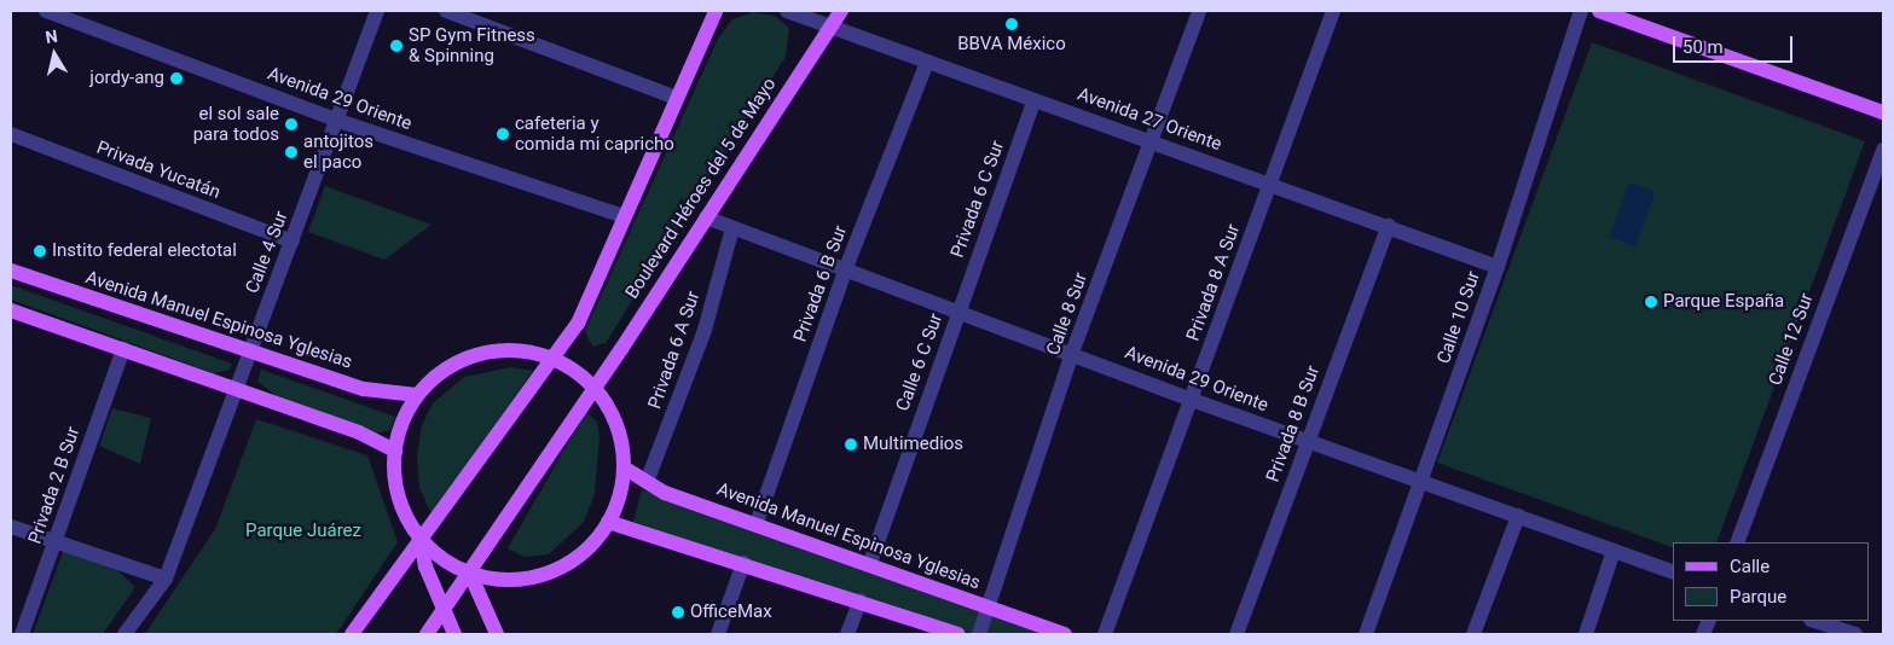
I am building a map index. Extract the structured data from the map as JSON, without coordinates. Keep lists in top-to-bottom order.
{
  "streets": {
    "main road": ["Boulevard Héroes del 5 de Mayo", "Avenida Manuel Espinosa Yglesias"],
    "street": [
      "Avenida 29 Oriente",
      "Avenida 27 Oriente",
      "Privada Yucatán",
      "Privada 6 C Sur",
      "Calle 4 Sur",
      "Privada 8 A Sur",
      "Privada 6 B Sur",
      "Calle 8 Sur",
      "Calle 10 Sur",
      "Calle 12 Sur",
      "Privada 6 A Sur",
      "Calle 6 C Sur",
      "Privada 8 B Sur",
      "Privada 2 B Sur"
    ]
  },
  "crossings": [
    ["Avenida 29 Oriente", "Boulevard Héroes del 5 de Mayo"],
    ["Avenida 29 Oriente", "Privada 6 C Sur"],
    ["Avenida 29 Oriente", "Calle 4 Sur"],
    ["Avenida 29 Oriente", "Privada 8 A Sur"],
    ["Avenida 29 Oriente", "Privada 6 B Sur"],
    ["Avenida 29 Oriente", "Calle 8 Sur"],
    ["Avenida 29 Oriente", "Calle 10 Sur"],
    ["Avenida 29 Oriente", "Privada 6 A Sur"],
    ["Avenida 29 Oriente", "Calle 6 C Sur"],
    ["Avenida 29 Oriente", "Privada 8 B Sur"],
    ["Avenida 27 Oriente", "Boulevard Héroes del 5 de Mayo"],
    ["Avenida 27 Oriente", "Privada 6 C Sur"],
    ["Avenida 27 Oriente", "Privada 8 A Sur"],
    ["Avenida 27 Oriente", "Privada 6 B Sur"],
    ["Avenida 27 Oriente", "Calle 8 Sur"],
    ["Avenida 27 Oriente", "Calle 10 Sur"],
    ["Avenida 27 Oriente", "Privada 8 B Sur"],
    ["Privada Yucatán", "Calle 4 Sur"],
    ["Privada 6 C Sur", "Calle 6 C Sur"],
    ["Calle 4 Sur", "Avenida Manuel Espinosa Yglesias"],
    ["Privada 6 B Sur", "Avenida Manuel Espinosa Yglesias"],
    ["Calle 8 Sur", "Avenida Manuel Espinosa Yglesias"],
    ["Avenida Manuel Espinosa Yglesias", "Privada 6 A Sur"],
    ["Avenida Manuel Espinosa Yglesias", "Calle 6 C Sur"]
  ],
  "parks": ["Parque Juárez"],
  "places": [
    "BBVA México",
    "SP Gym Fitness & Spinning",
    "jordy-ang",
    "el sol sale para todos",
    "cafeteria y comida mi capricho",
    "antojitos el paco",
    "Instito federal electotal",
    "Parque España",
    "Multimedios",
    "OfficeMax"
  ],
  "legend": ["Calle", "Parque"],
  "scale_bar": "50 m",
  "north": "top"
}
